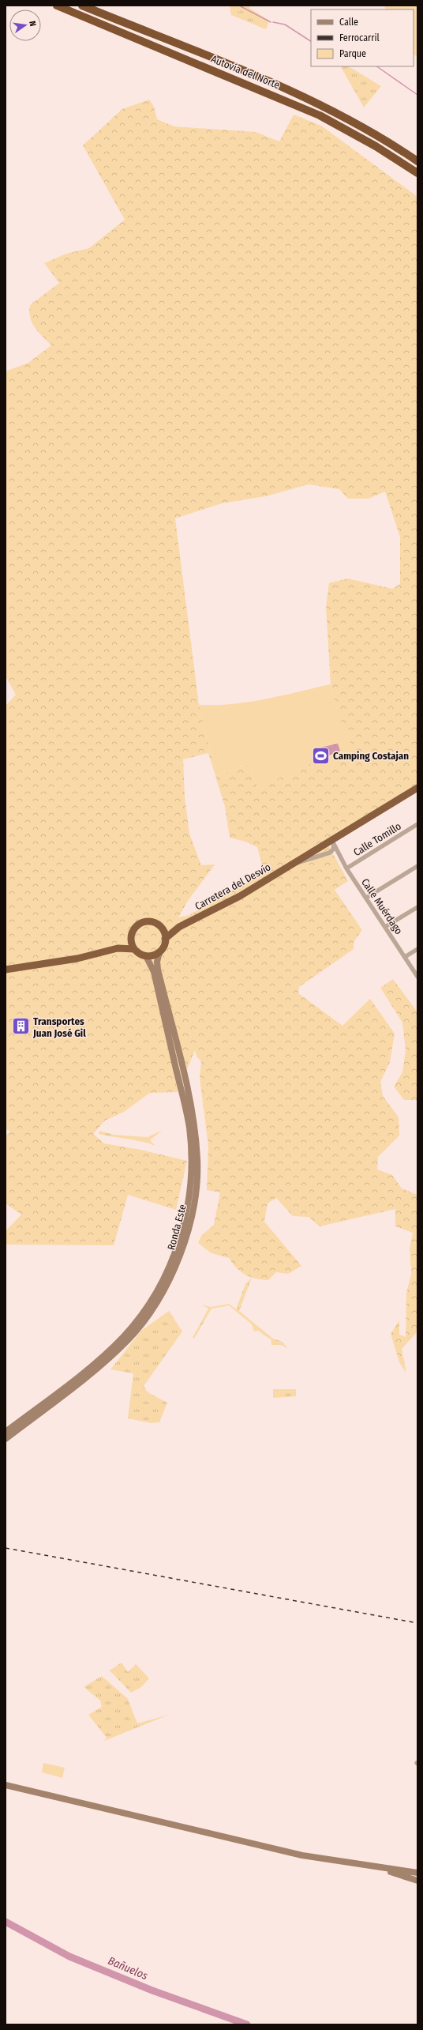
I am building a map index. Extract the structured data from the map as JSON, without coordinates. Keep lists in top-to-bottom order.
{
  "streets": {
    "highway": ["Autovía del Norte", "Carretera del Desvío"],
    "main road": ["Ronda Este"],
    "street": ["Calle Tomillo", "Calle Muérdago"]
  },
  "crossings": [
    ["Calle Tomillo", "Calle Muérdago"],
    ["Carretera del Desvío", "Calle Muérdago"],
    ["Carretera del Desvío", "Ronda Este"]
  ],
  "water": ["Bañuelos"],
  "places": {
    "sports": ["Camping Costajan"],
    "building": ["Transportes Juan José Gil"]
  },
  "legend": ["Calle", "Ferrocarril", "Parque"],
  "north": "right"
}
